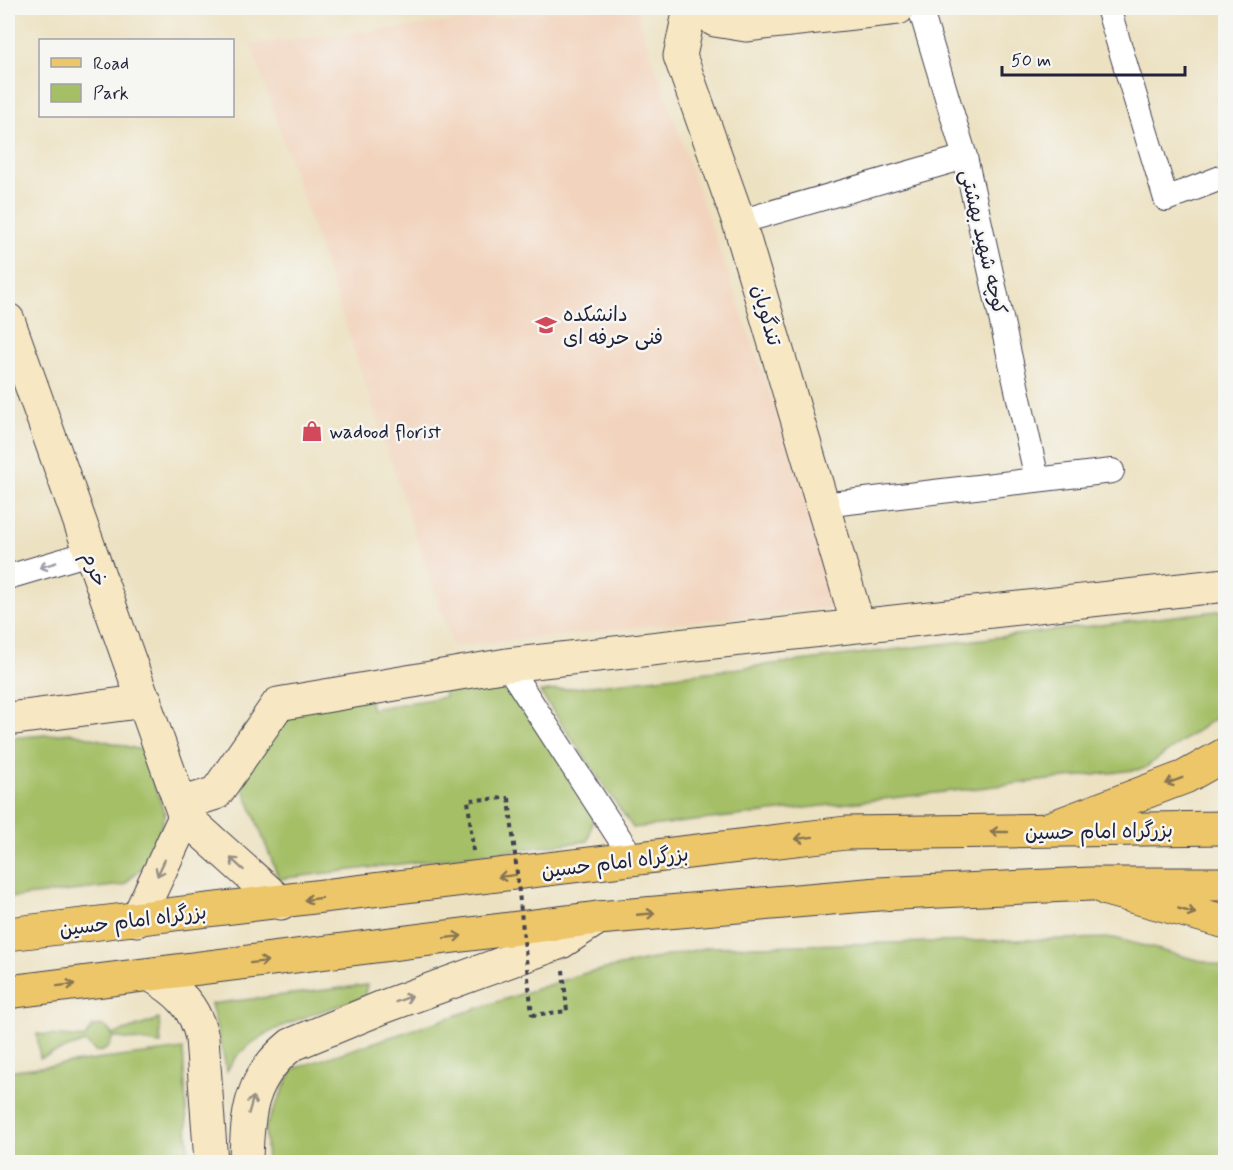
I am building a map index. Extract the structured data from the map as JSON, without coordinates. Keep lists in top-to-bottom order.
{
  "streets": {
    "main road": ["بزرگراه امام حسین"],
    "street": ["کوچه شهید بهشتی", "تندگویان", "خرم"]
  },
  "places": {
    "school or university": ["دانشکده فنی حرفه ای"],
    "shop": ["wadood florist"]
  },
  "legend": ["Road", "Park"],
  "scale_bar": "50 m"
}
